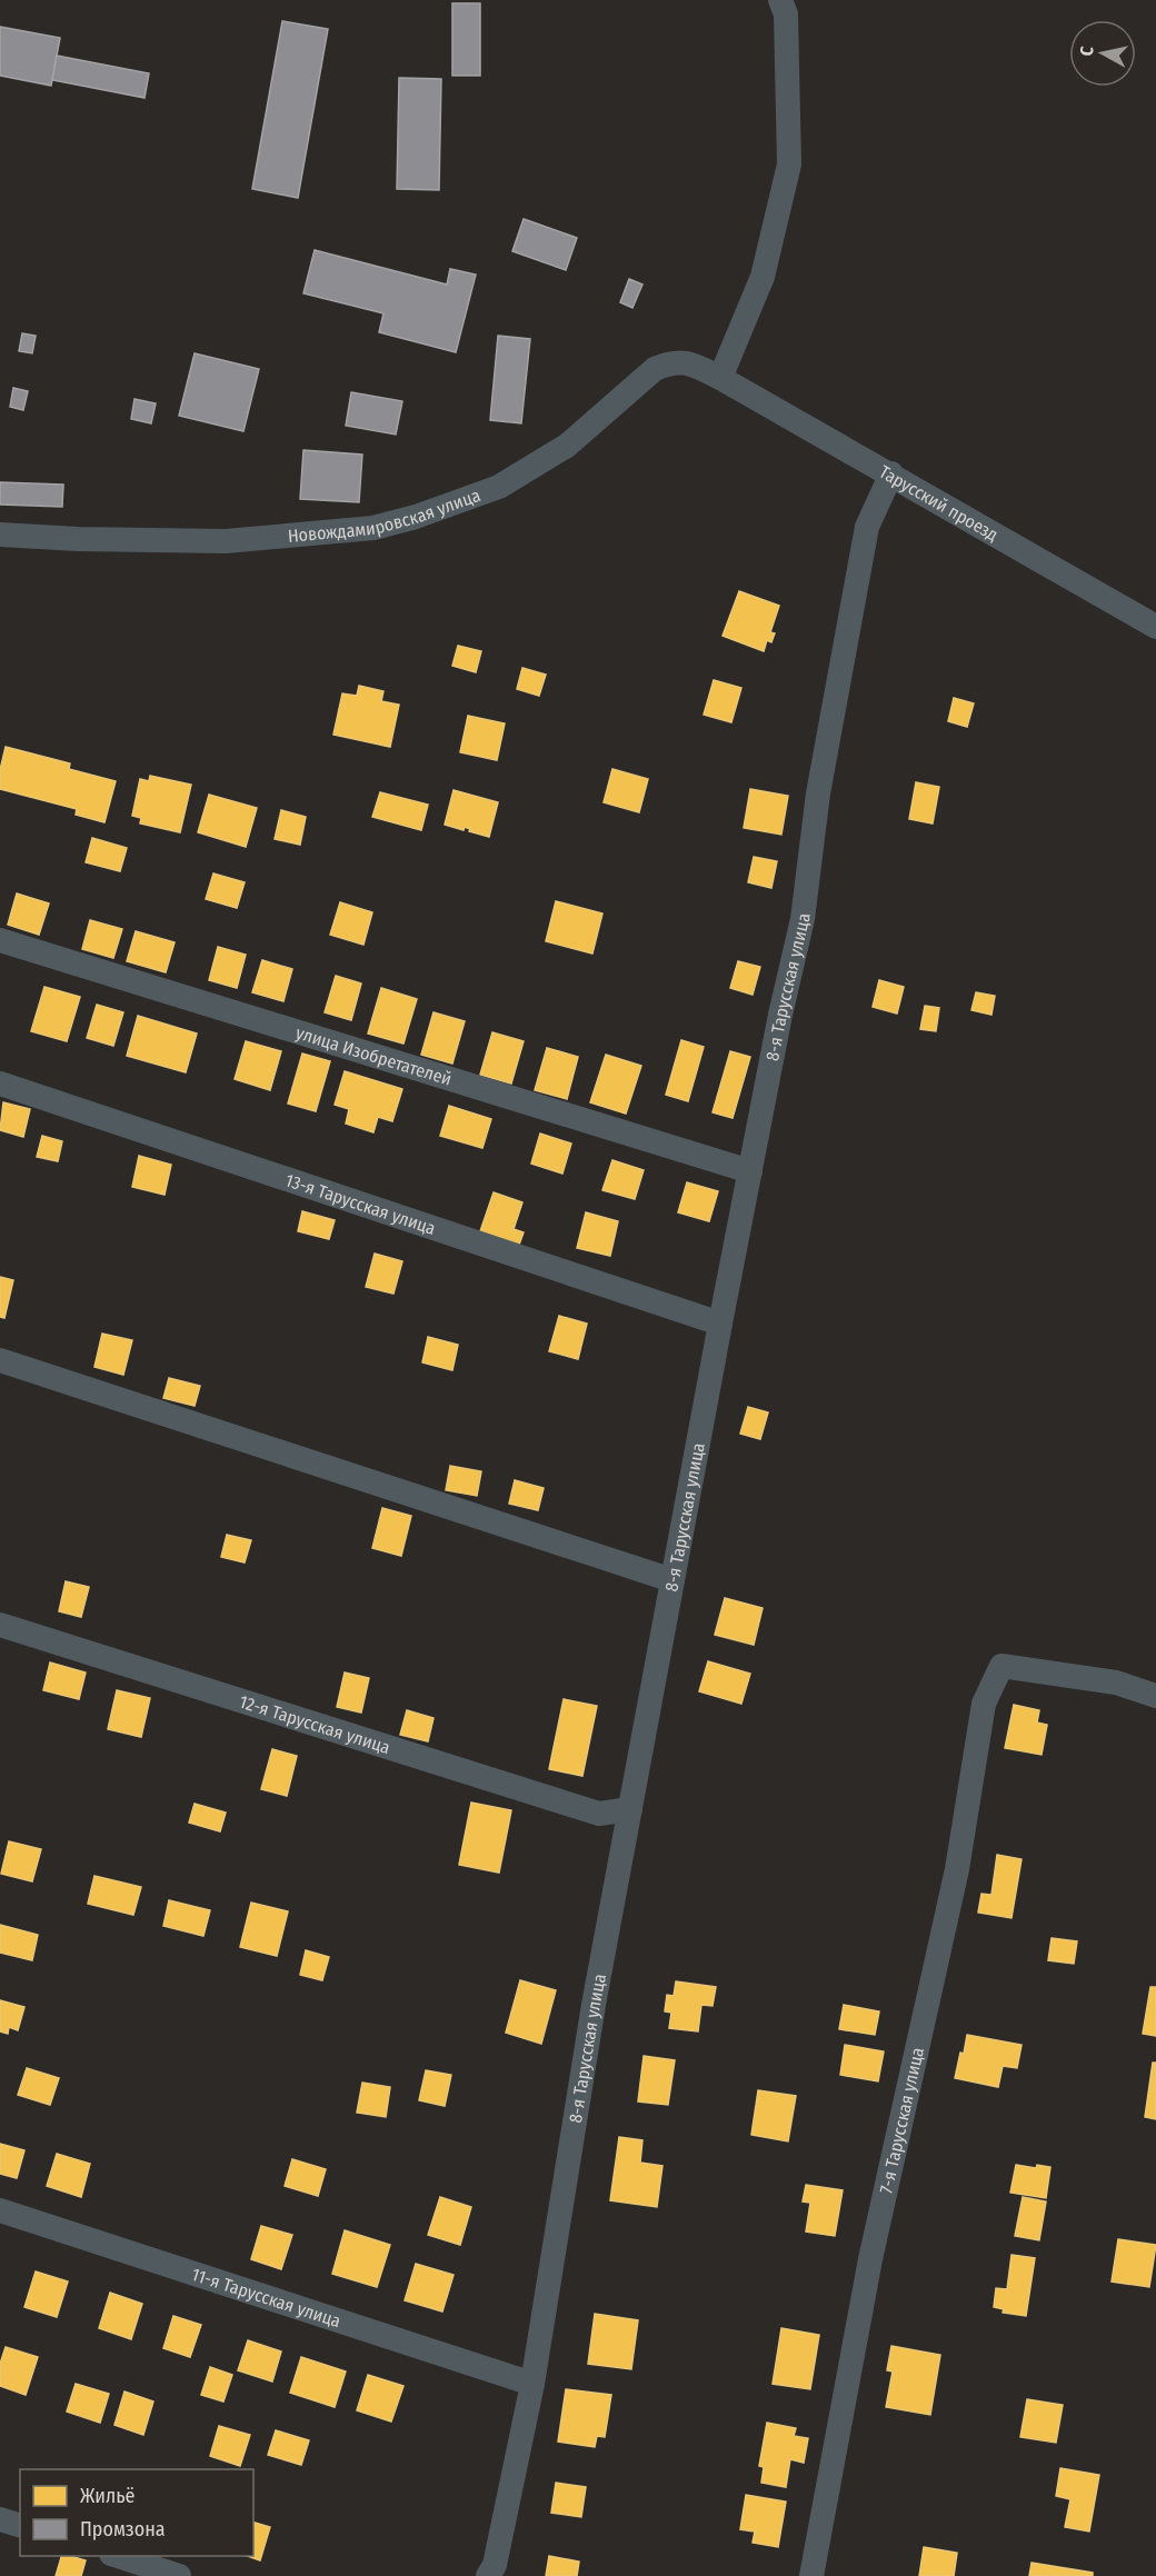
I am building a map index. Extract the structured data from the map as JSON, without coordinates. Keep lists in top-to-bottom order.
{
  "streets": {
    "street": [
      "Тарусский проезд",
      "Новождамировская улица",
      "8-я Тарусская улица",
      "улица Изобретателей",
      "13-я Тарусская улица",
      "12-я Тарусская улица",
      "7-я Тарусская улица",
      "11-я Тарусская улица"
    ]
  },
  "crossings": [
    ["Тарусский проезд", "Новождамировская улица"],
    ["Тарусский проезд", "8-я Тарусская улица"],
    ["8-я Тарусская улица", "улица Изобретателей"],
    ["8-я Тарусская улица", "13-я Тарусская улица"],
    ["8-я Тарусская улица", "12-я Тарусская улица"],
    ["8-я Тарусская улица", "11-я Тарусская улица"]
  ],
  "legend": ["Жильё", "Промзона"],
  "north": "left"
}
